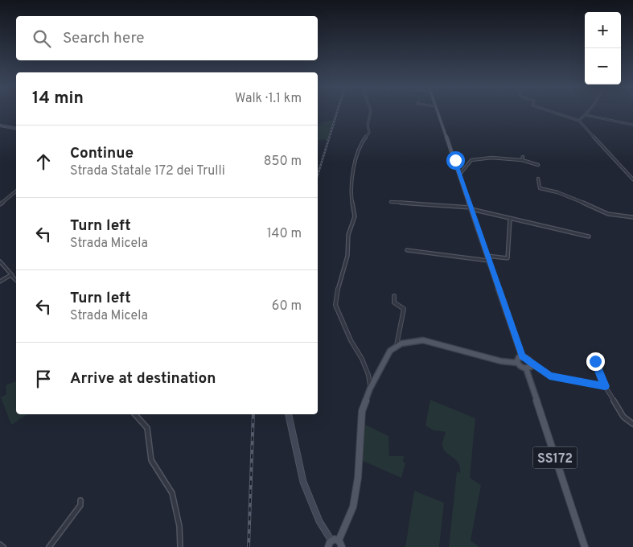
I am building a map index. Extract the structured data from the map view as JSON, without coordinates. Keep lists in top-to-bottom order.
{
  "streets": {
    "main road": ["SS172"]
  },
  "page": {
    "map_buttons": ["+", "−"],
    "search": "Search here",
    "heading": ["14 min", "Walk · 1.1 km"],
    "list": [
      ["Continue", "Strada Statale 172 dei Trulli", "850 m"],
      ["Turn left", "Strada Micela", "140 m"],
      ["Turn left", "Strada Micela", "60 m"],
      "Arrive at destination"
    ]
  }
}
